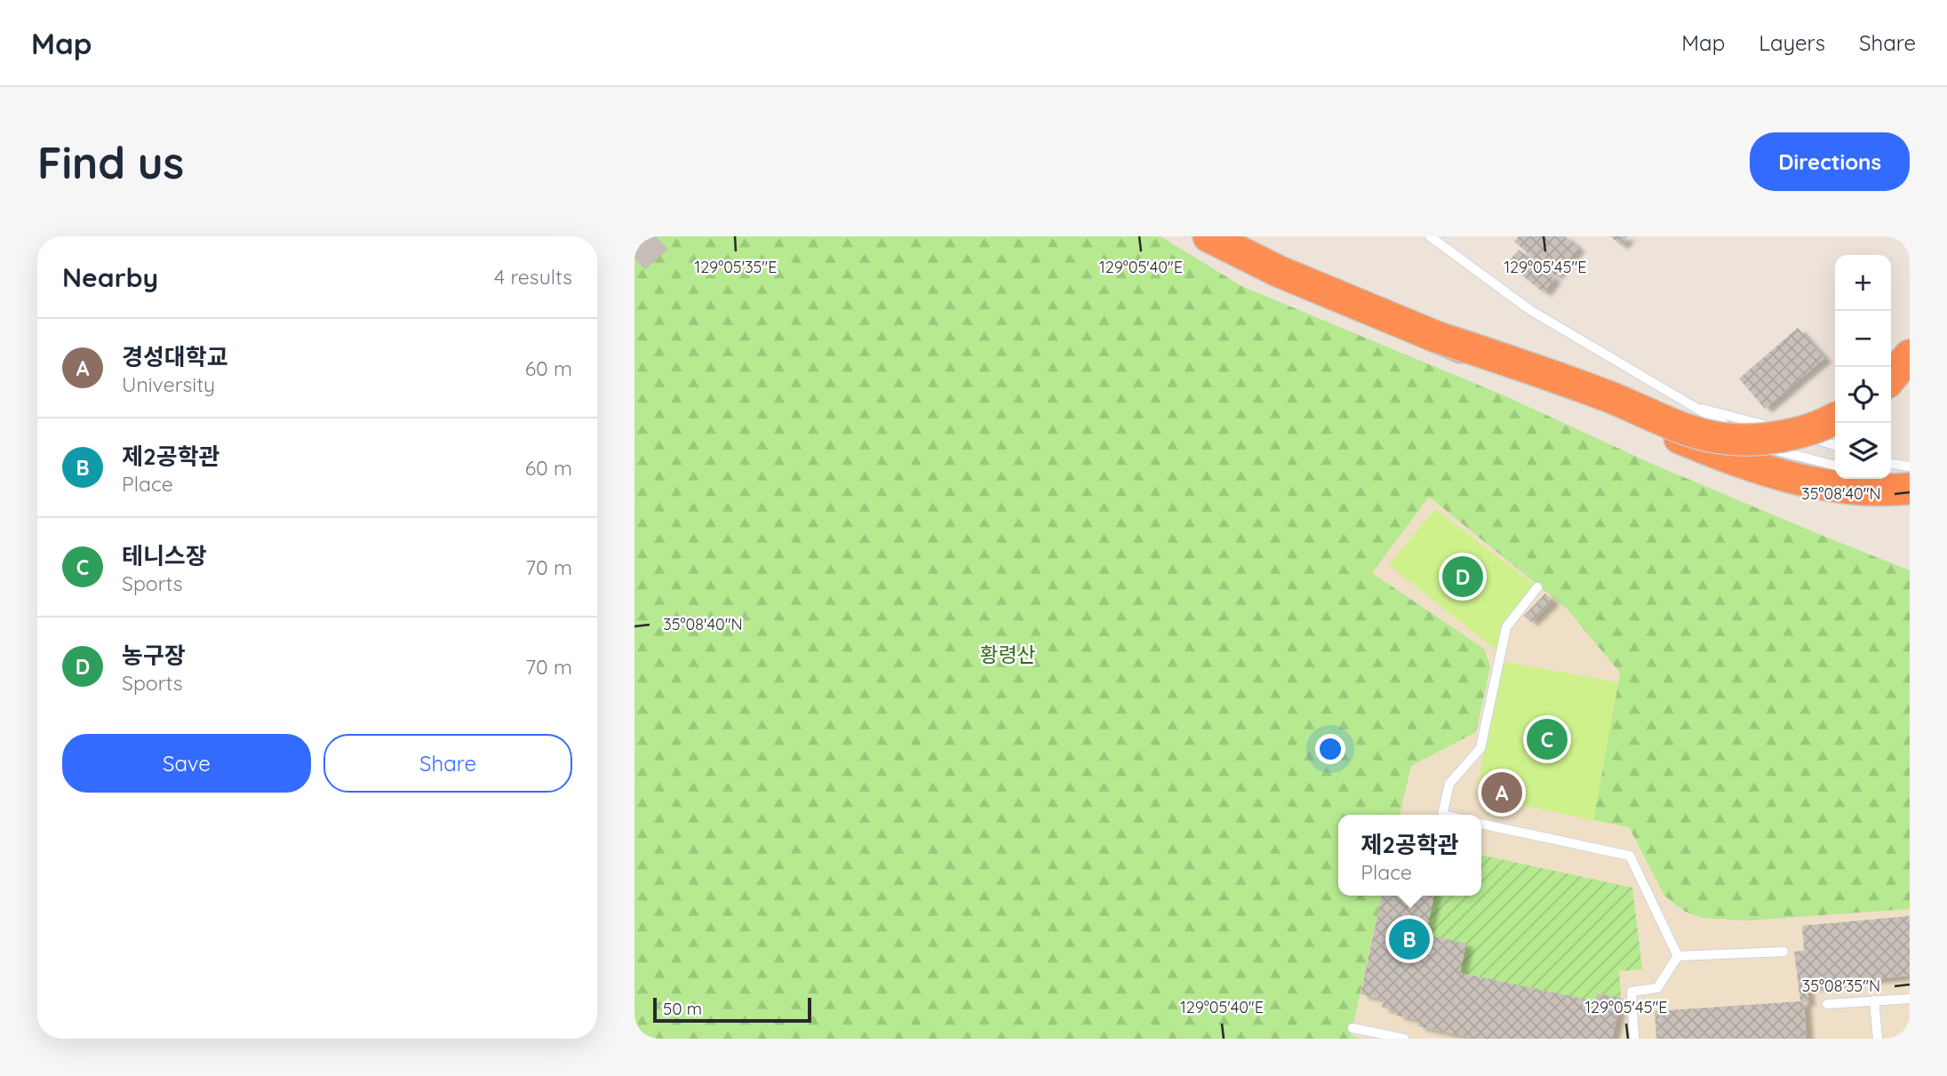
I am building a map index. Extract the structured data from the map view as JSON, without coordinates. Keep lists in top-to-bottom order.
{
  "parks": ["황령산"],
  "scale_bar": "50 m",
  "page": {
    "header": "Map",
    "nav": ["Map", "Layers", "Share"],
    "buttons": [
      "Directions",
      ["Save", "Share"]
    ],
    "title": "Find us",
    "heading": ["Nearby", "4 results"],
    "map_buttons": ["+", "−"],
    "list": [
      {
        "mark": "A",
        "name": "경성대학교",
        "note": "University",
        "value": "60 m"
      },
      {
        "mark": "B",
        "name": "제2공학관",
        "note": "Place",
        "value": "60 m"
      },
      {
        "mark": "C",
        "name": "테니스장",
        "note": "Sports",
        "value": "70 m"
      },
      {
        "mark": "D",
        "name": "농구장",
        "note": "Sports",
        "value": "70 m"
      }
    ],
    "pins": [
      "D",
      "C",
      "A",
      "B"
    ],
    "popup": ["제2공학관", "Place"],
    "scale": "50 m"
  },
  "coordinates": [
    "129°05'35\"E",
    "129°05'40\"E",
    "129°05'45\"E",
    "35°08'40\"N",
    "35°08'35\"N"
  ]
}
